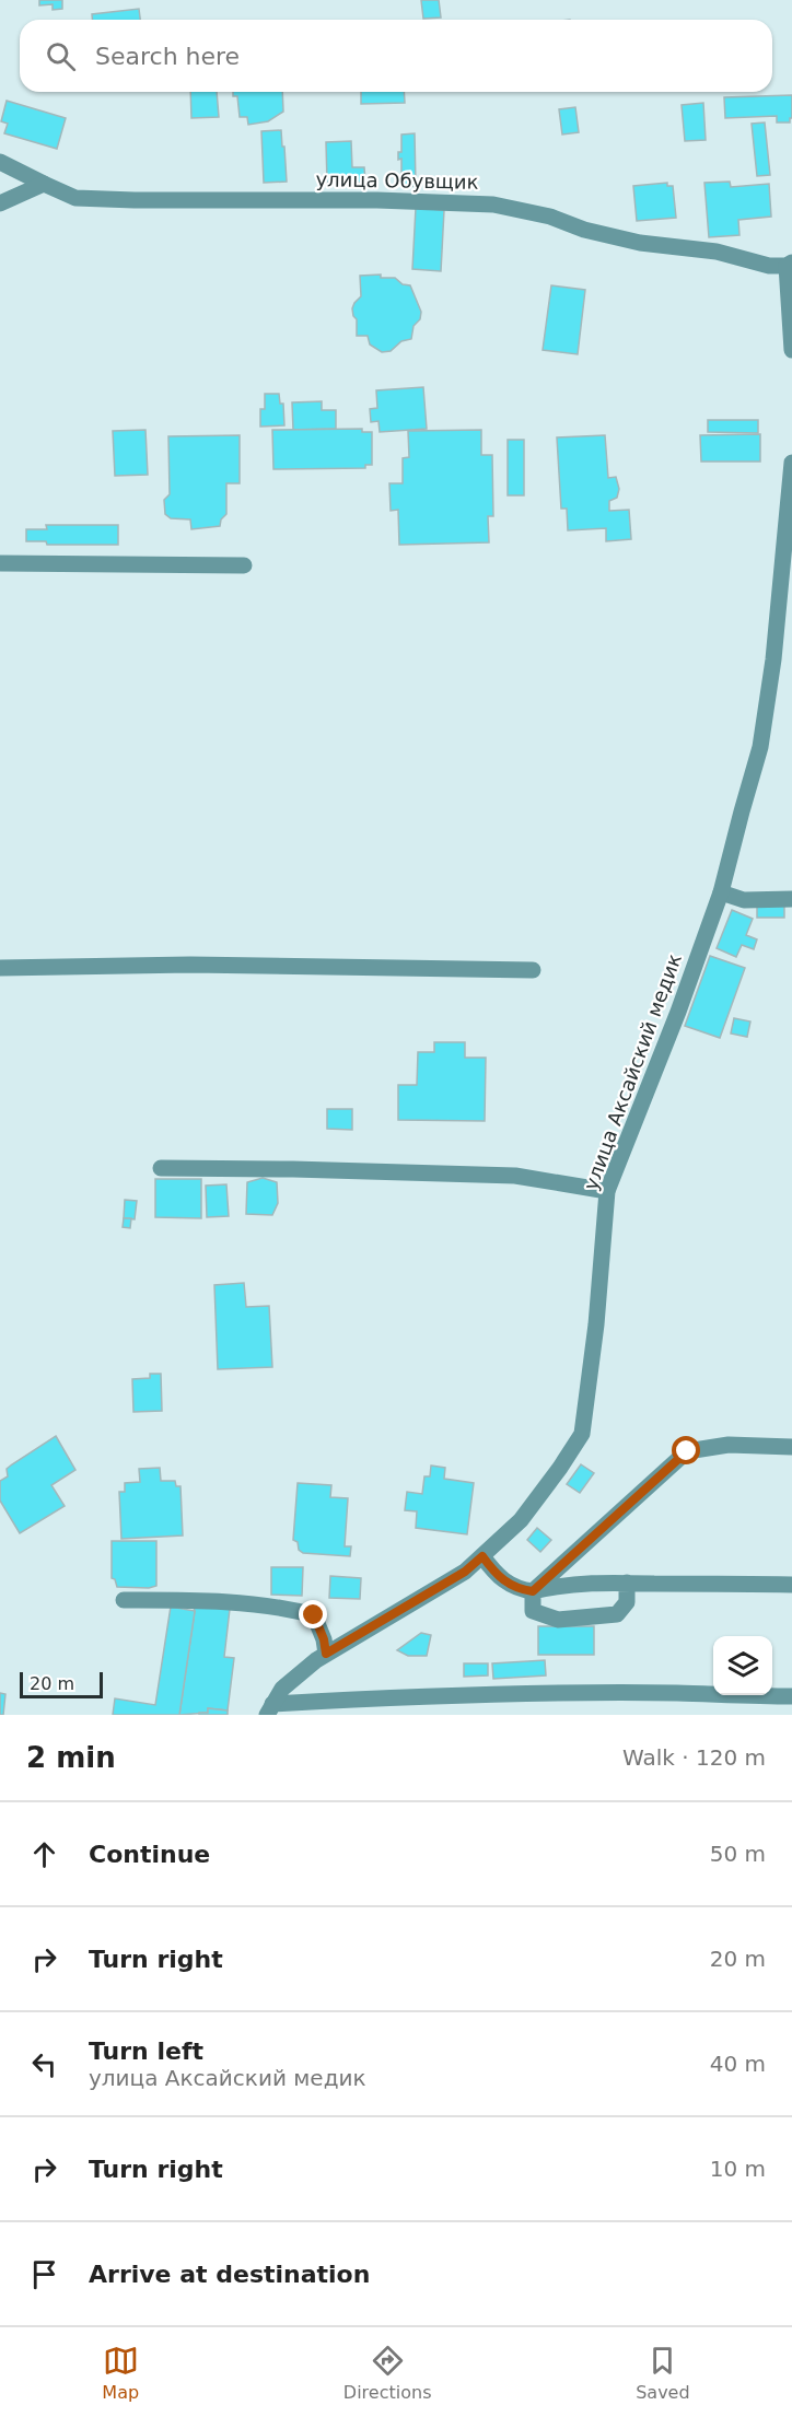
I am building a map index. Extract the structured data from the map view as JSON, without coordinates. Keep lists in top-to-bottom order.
{
  "streets": {
    "street": ["улица Обувщик", "улица Аксайский медик"]
  },
  "scale_bar": "20 m",
  "page": {
    "search": "Search here",
    "scale": "20 m",
    "heading": ["2 min", "Walk · 120 m"],
    "list": [
      ["Continue", "50 m"],
      ["Turn right", "20 m"],
      ["Turn left", "улица Аксайский медик", "40 m"],
      ["Turn right", "10 m"],
      "Arrive at destination"
    ],
    "nav": ["Map", "Directions", "Saved"]
  }
}
